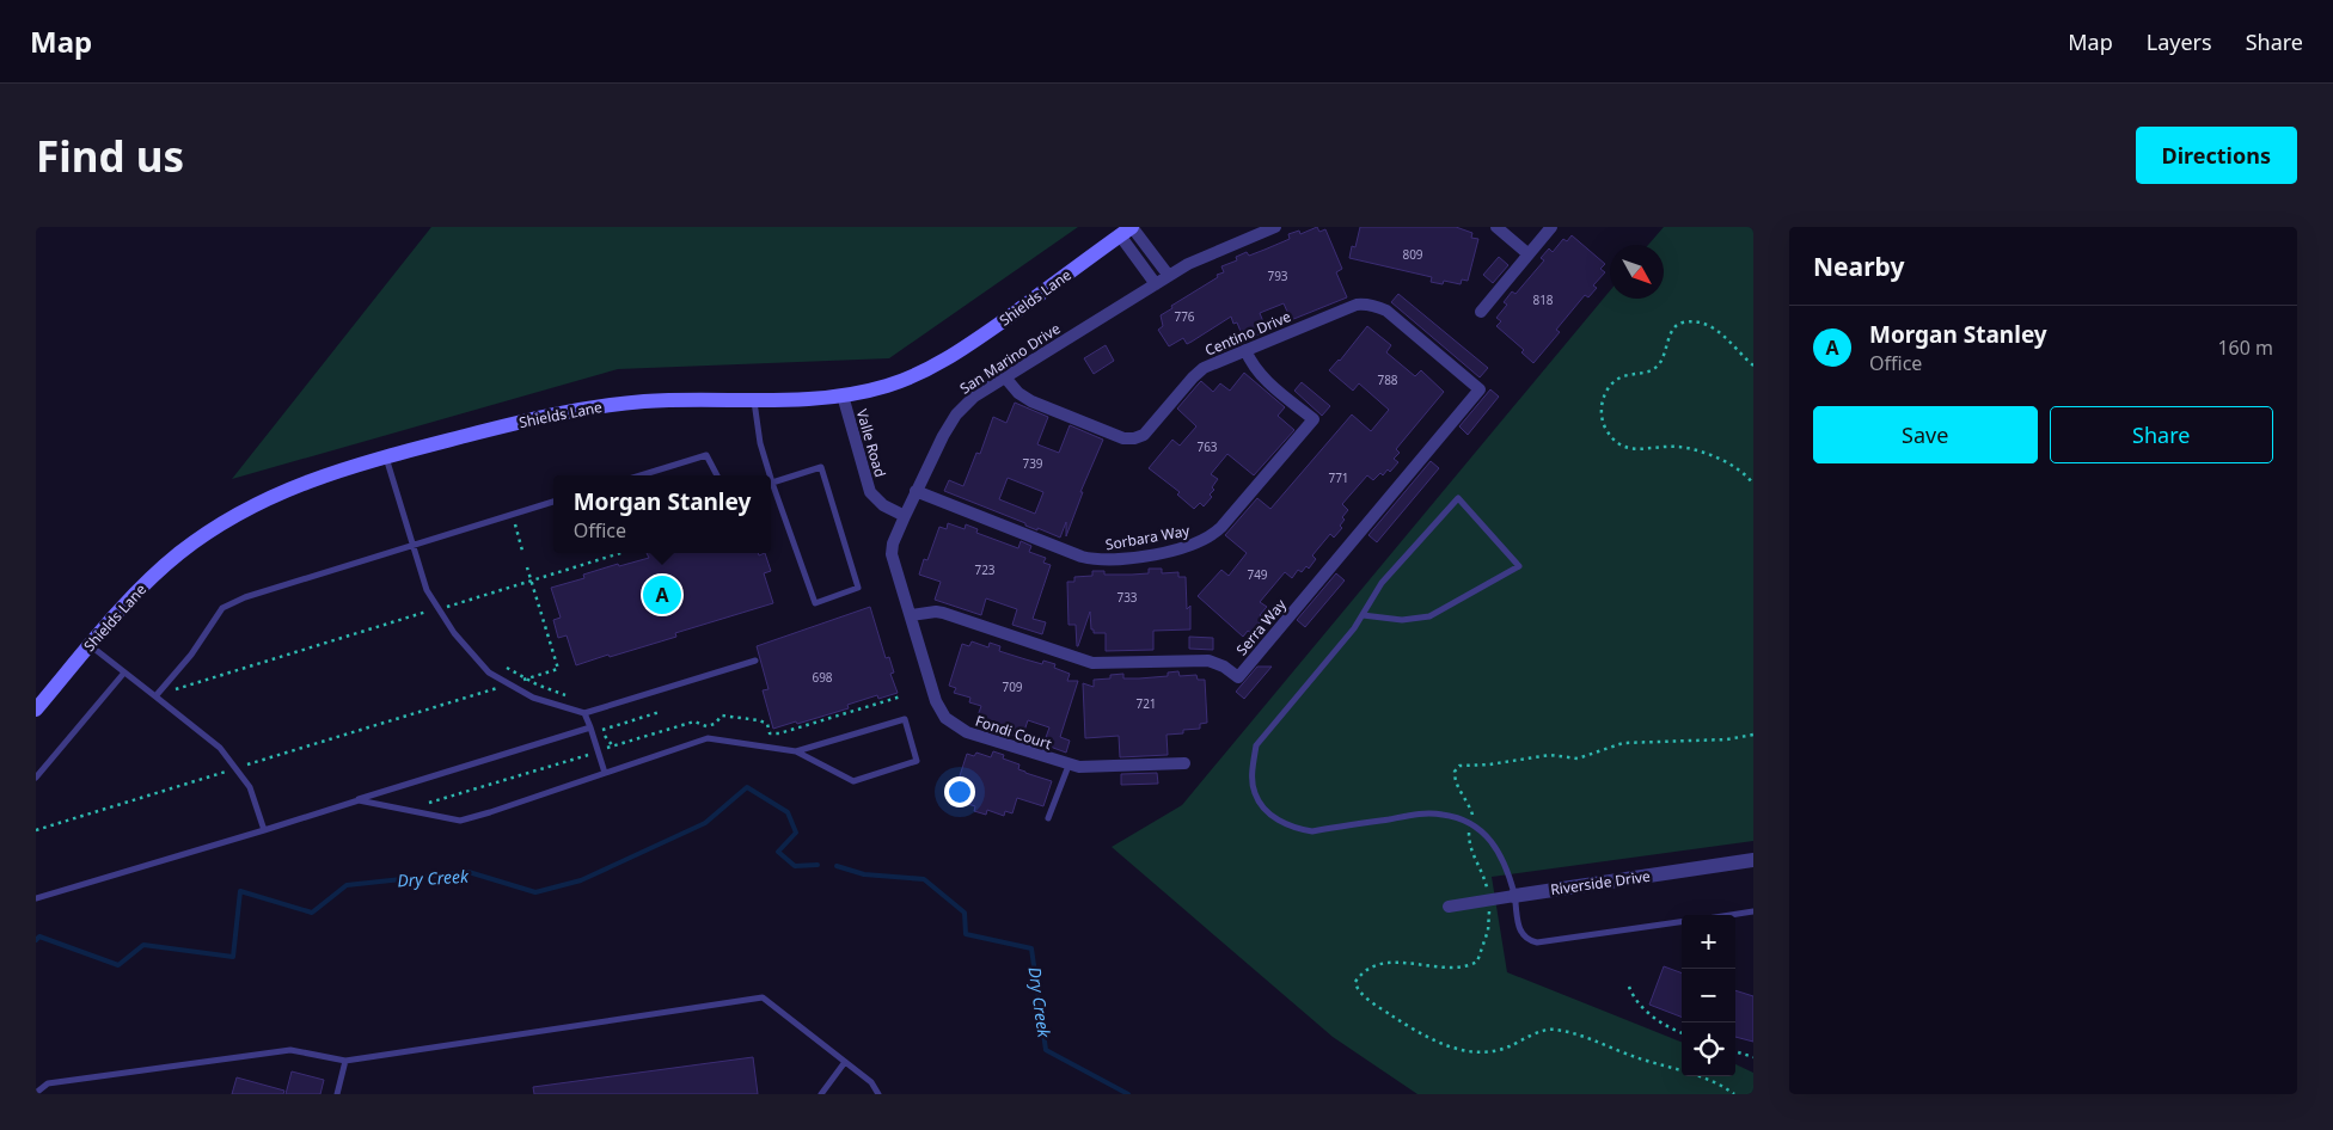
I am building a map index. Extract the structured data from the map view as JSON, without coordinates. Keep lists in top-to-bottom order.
{
  "streets": {
    "main road": ["Shields Lane"],
    "street": [
      "Centino Drive",
      "San Marino Drive",
      "Valle Road",
      "Sorbara Way",
      "Serra Way",
      "Fondi Court",
      "Riverside Drive"
    ]
  },
  "crossings": [
    ["Shields Lane", "Valle Road"],
    ["Centino Drive", "San Marino Drive"],
    ["Centino Drive", "Sorbara Way"],
    ["Centino Drive", "Serra Way"],
    ["San Marino Drive", "Valle Road"],
    ["San Marino Drive", "Sorbara Way"],
    ["San Marino Drive", "Serra Way"],
    ["San Marino Drive", "Fondi Court"],
    ["Serra Way", "Fondi Court"]
  ],
  "water": ["Dry Creek"],
  "house_numbers": [
    "809",
    "793",
    "818",
    "776",
    "788",
    "763",
    "739",
    "771",
    "723",
    "749",
    "733",
    "698",
    "709",
    "721"
  ],
  "north": "bottom right",
  "page": {
    "header": "Map",
    "nav": ["Map", "Layers", "Share"],
    "buttons": [
      "Directions",
      ["Save", "Share"]
    ],
    "title": "Find us",
    "heading": "Nearby",
    "list": [
      {
        "mark": "A",
        "name": "Morgan Stanley",
        "note": "Office",
        "value": "160 m"
      }
    ],
    "popup": ["Morgan Stanley", "Office"],
    "pins": "A",
    "map_buttons": ["+", "−"]
  }
}
